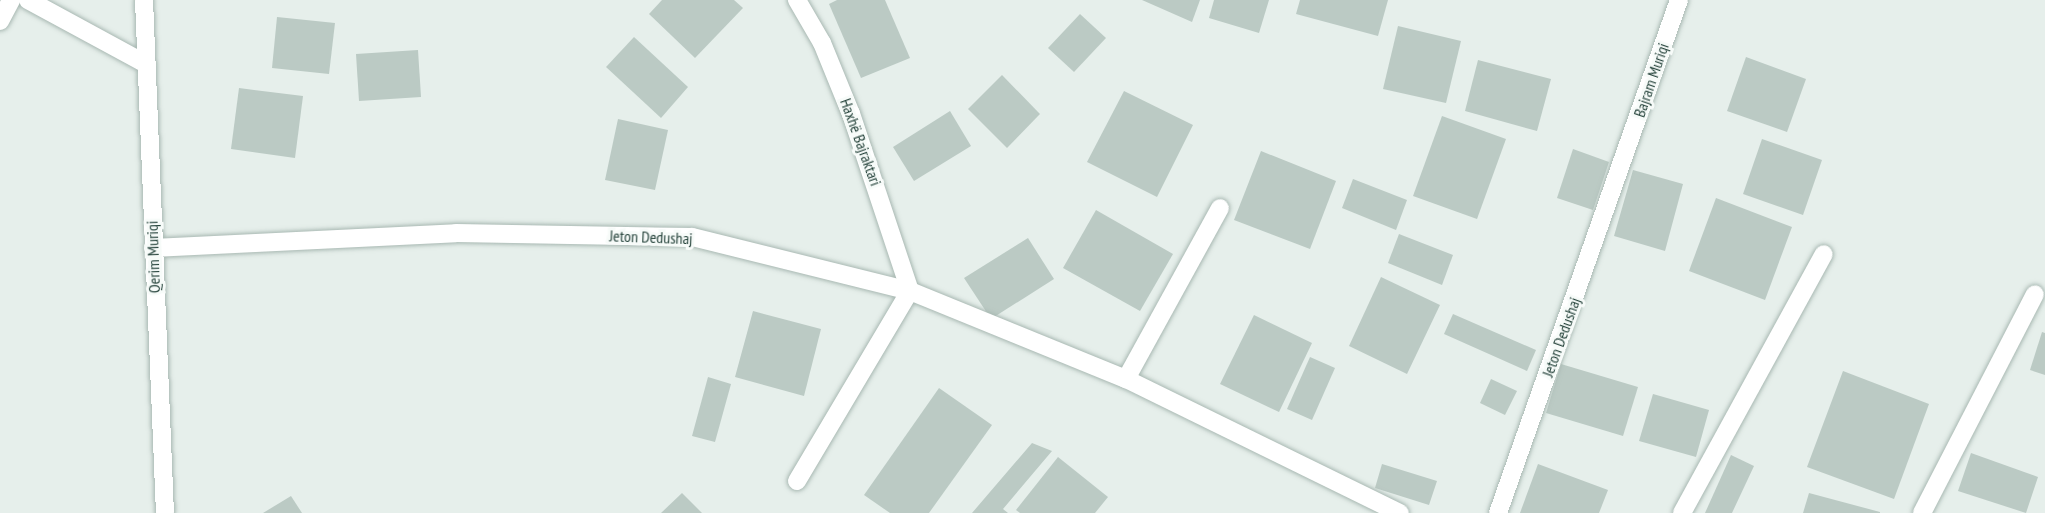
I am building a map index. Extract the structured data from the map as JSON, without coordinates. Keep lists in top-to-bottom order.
{
  "streets": {
    "street": [
      "Bajram Muriqi",
      "Haxhë Bajraktari",
      "Jeton Dedushaj",
      "Qerim Muriqi"
    ]
  },
  "crossings": [
    ["Bajram Muriqi", "Jeton Dedushaj"],
    ["Haxhë Bajraktari", "Jeton Dedushaj"],
    ["Jeton Dedushaj", "Qerim Muriqi"]
  ]
}
